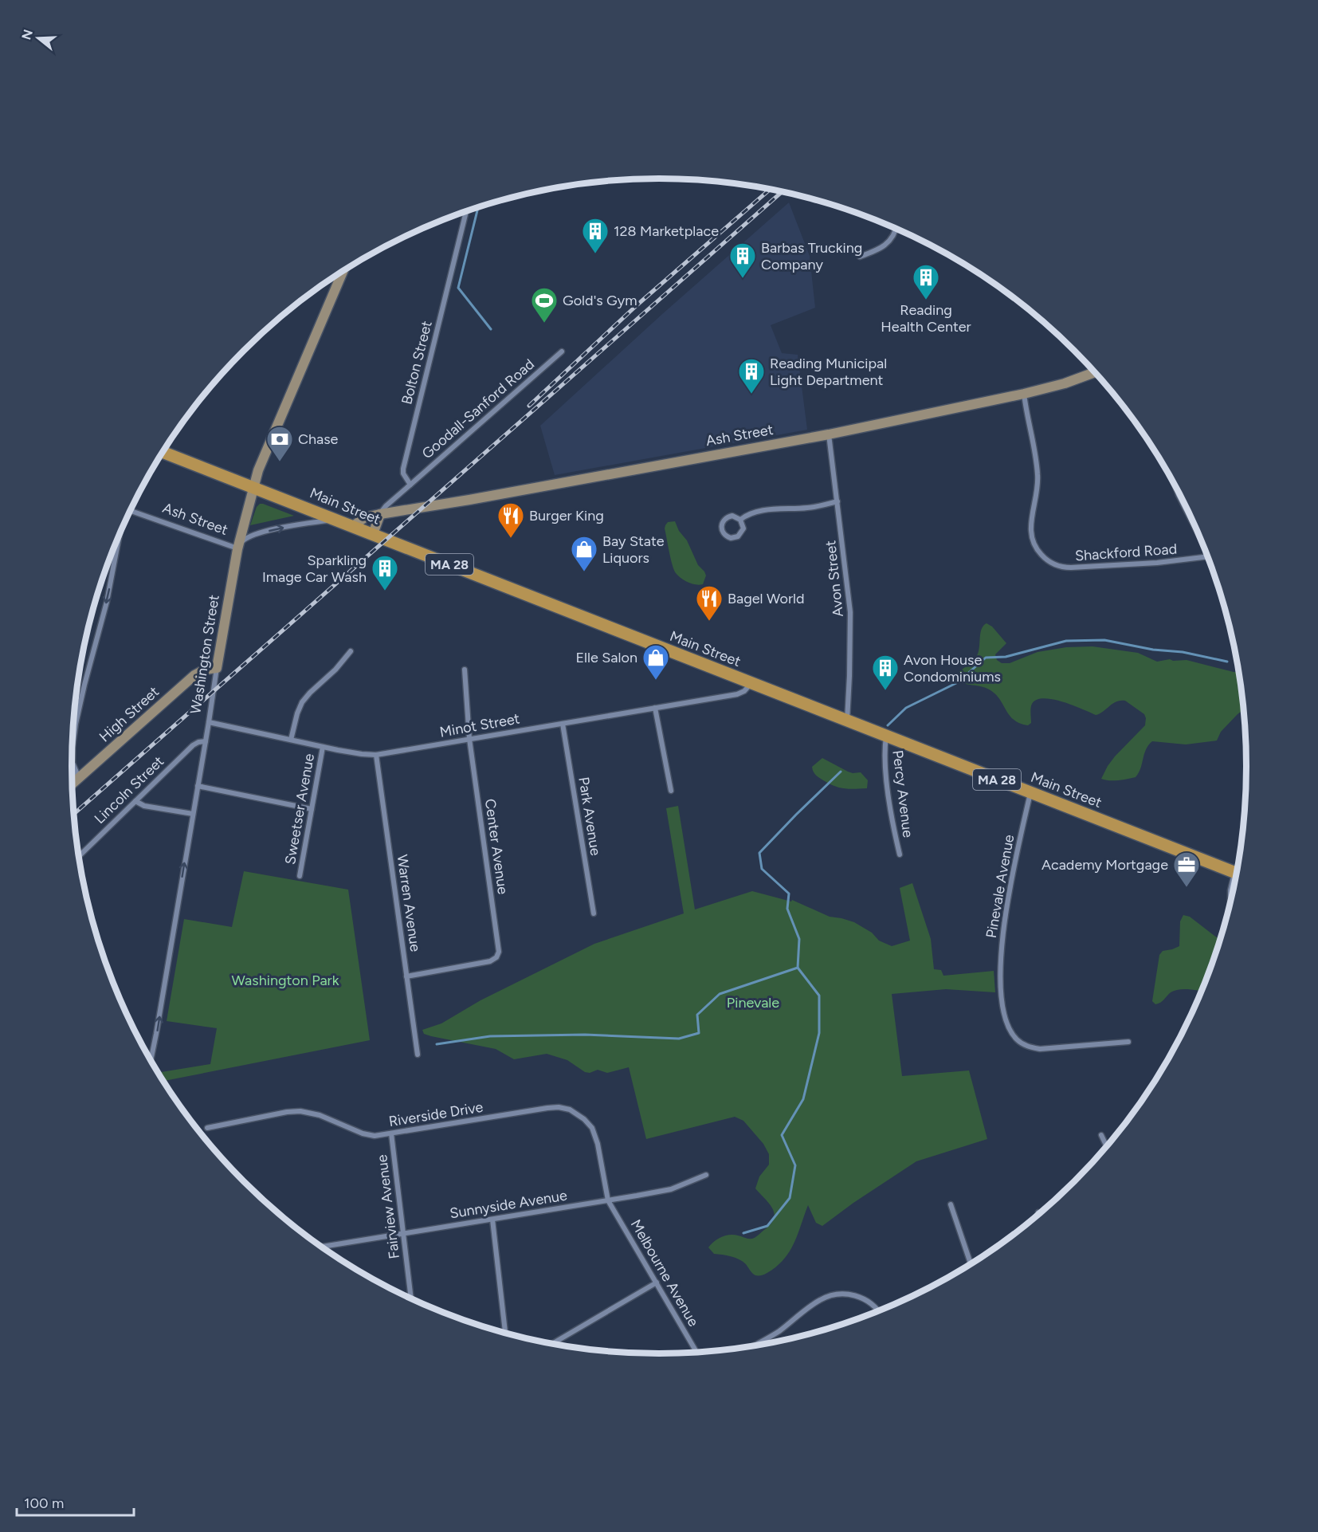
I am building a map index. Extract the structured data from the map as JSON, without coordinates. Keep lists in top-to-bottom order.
{
  "streets": {
    "main road": ["Main Street", "MA 28"],
    "street": [
      "Bolton Street",
      "Goodall-Sanford Road",
      "Ash Street",
      "Shackford Road",
      "Avon Street",
      "Washington Street",
      "High Street",
      "Minot Street",
      "Lincoln Street",
      "Percy Avenue",
      "Sweetser Avenue",
      "Park Avenue",
      "Center Avenue",
      "Pinevale Avenue",
      "Warren Avenue",
      "Riverside Drive",
      "Sunnyside Avenue",
      "Fairview Avenue",
      "Melbourne Avenue"
    ]
  },
  "crossings": [
    ["Bolton Street", "Goodall-Sanford Road"],
    ["Ash Street", "Main Street"],
    ["Ash Street", "Shackford Road"],
    ["Ash Street", "Avon Street"],
    ["Ash Street", "Washington Street"],
    ["Main Street", "Avon Street"],
    ["Main Street", "Washington Street"],
    ["Main Street", "Minot Street"],
    ["Main Street", "Percy Avenue"],
    ["Main Street", "Pinevale Avenue"],
    ["Washington Street", "High Street"],
    ["Washington Street", "Minot Street"],
    ["Washington Street", "Lincoln Street"],
    ["Minot Street", "Sweetser Avenue"],
    ["Minot Street", "Park Avenue"],
    ["Minot Street", "Center Avenue"],
    ["Minot Street", "Warren Avenue"],
    ["Center Avenue", "Warren Avenue"],
    ["Riverside Drive", "Sunnyside Avenue"],
    ["Riverside Drive", "Fairview Avenue"],
    ["Riverside Drive", "Melbourne Avenue"],
    ["Sunnyside Avenue", "Fairview Avenue"],
    ["Sunnyside Avenue", "Melbourne Avenue"]
  ],
  "parks": ["Washington Park", "Pinevale"],
  "places": {
    "building": [
      "128 Marketplace",
      "Barbas Trucking Company",
      "Reading Health Center",
      "Reading Municipal Light Department",
      "Sparkling Image Car Wash",
      "Avon House Condominiums"
    ],
    "sports": ["Gold's Gym"],
    "bank": ["Chase"],
    "restaurant": ["Burger King", "Bagel World"],
    "shop": ["Bay State Liquors", "Elle Salon"],
    "office": ["Academy Mortgage"]
  },
  "scale_bar": "100 m",
  "north": "left"
}
